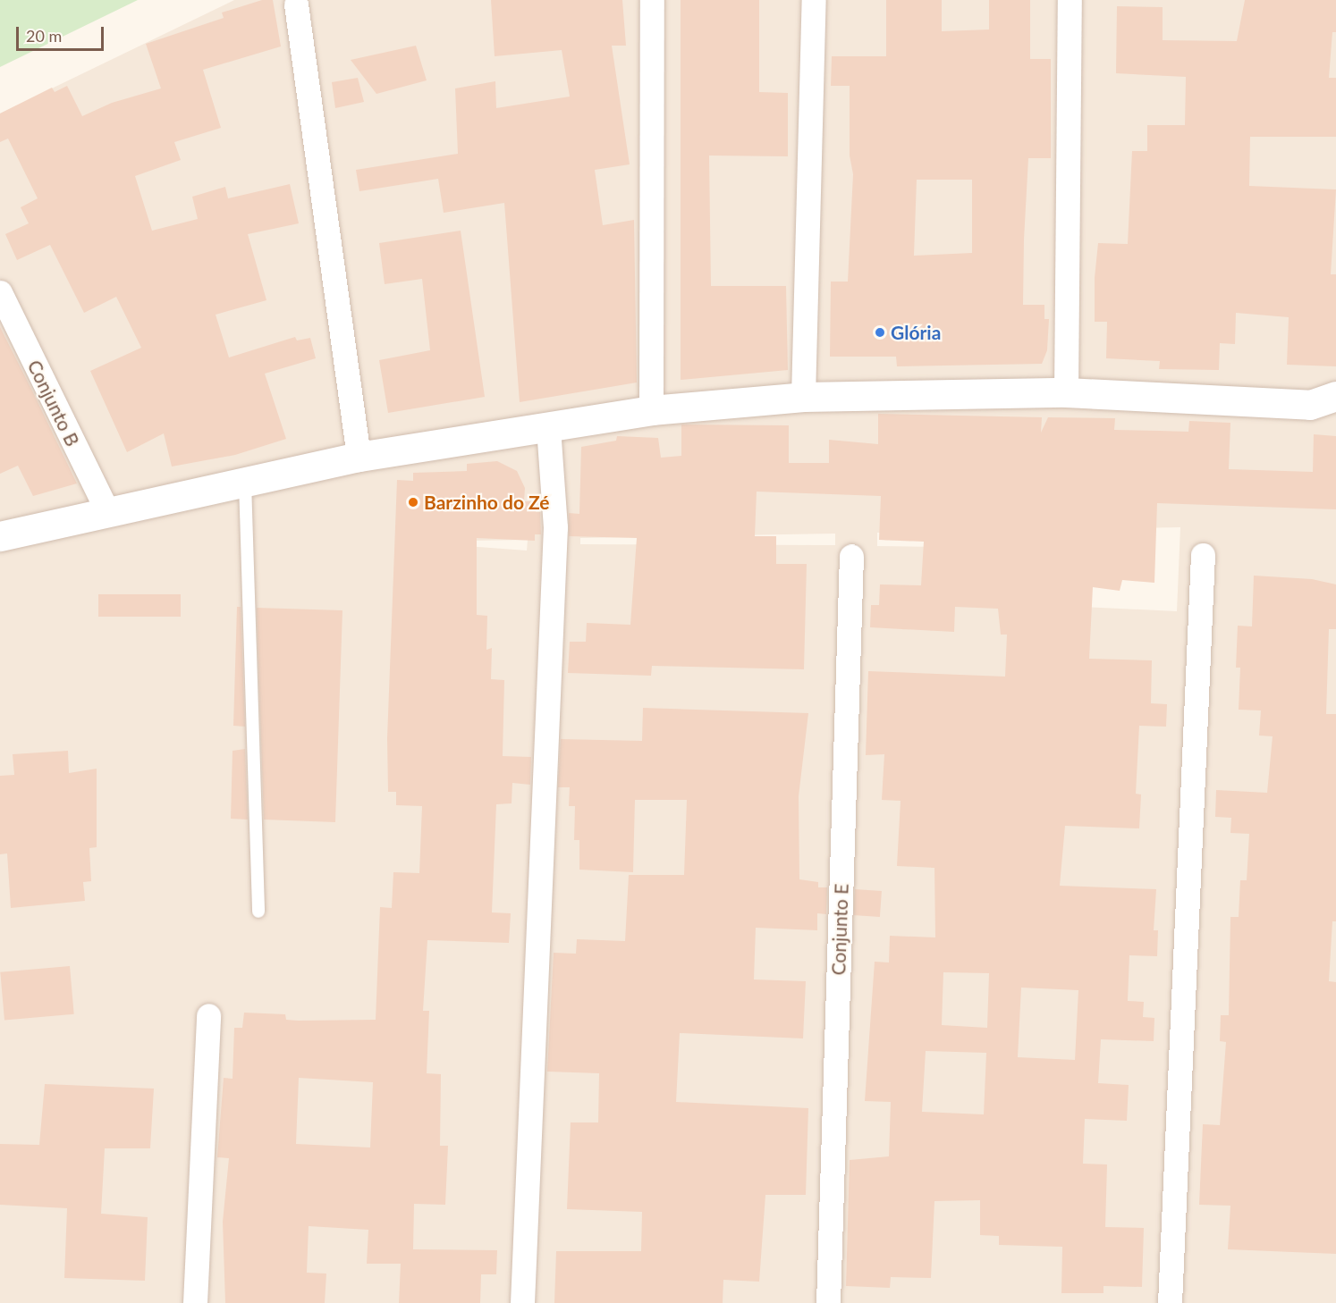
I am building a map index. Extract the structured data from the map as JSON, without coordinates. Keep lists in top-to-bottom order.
{
  "streets": {
    "street": ["Conjunto B", "Conjunto E"]
  },
  "places": ["Glória", "Barzinho do Zé"],
  "scale_bar": "20 m"
}
